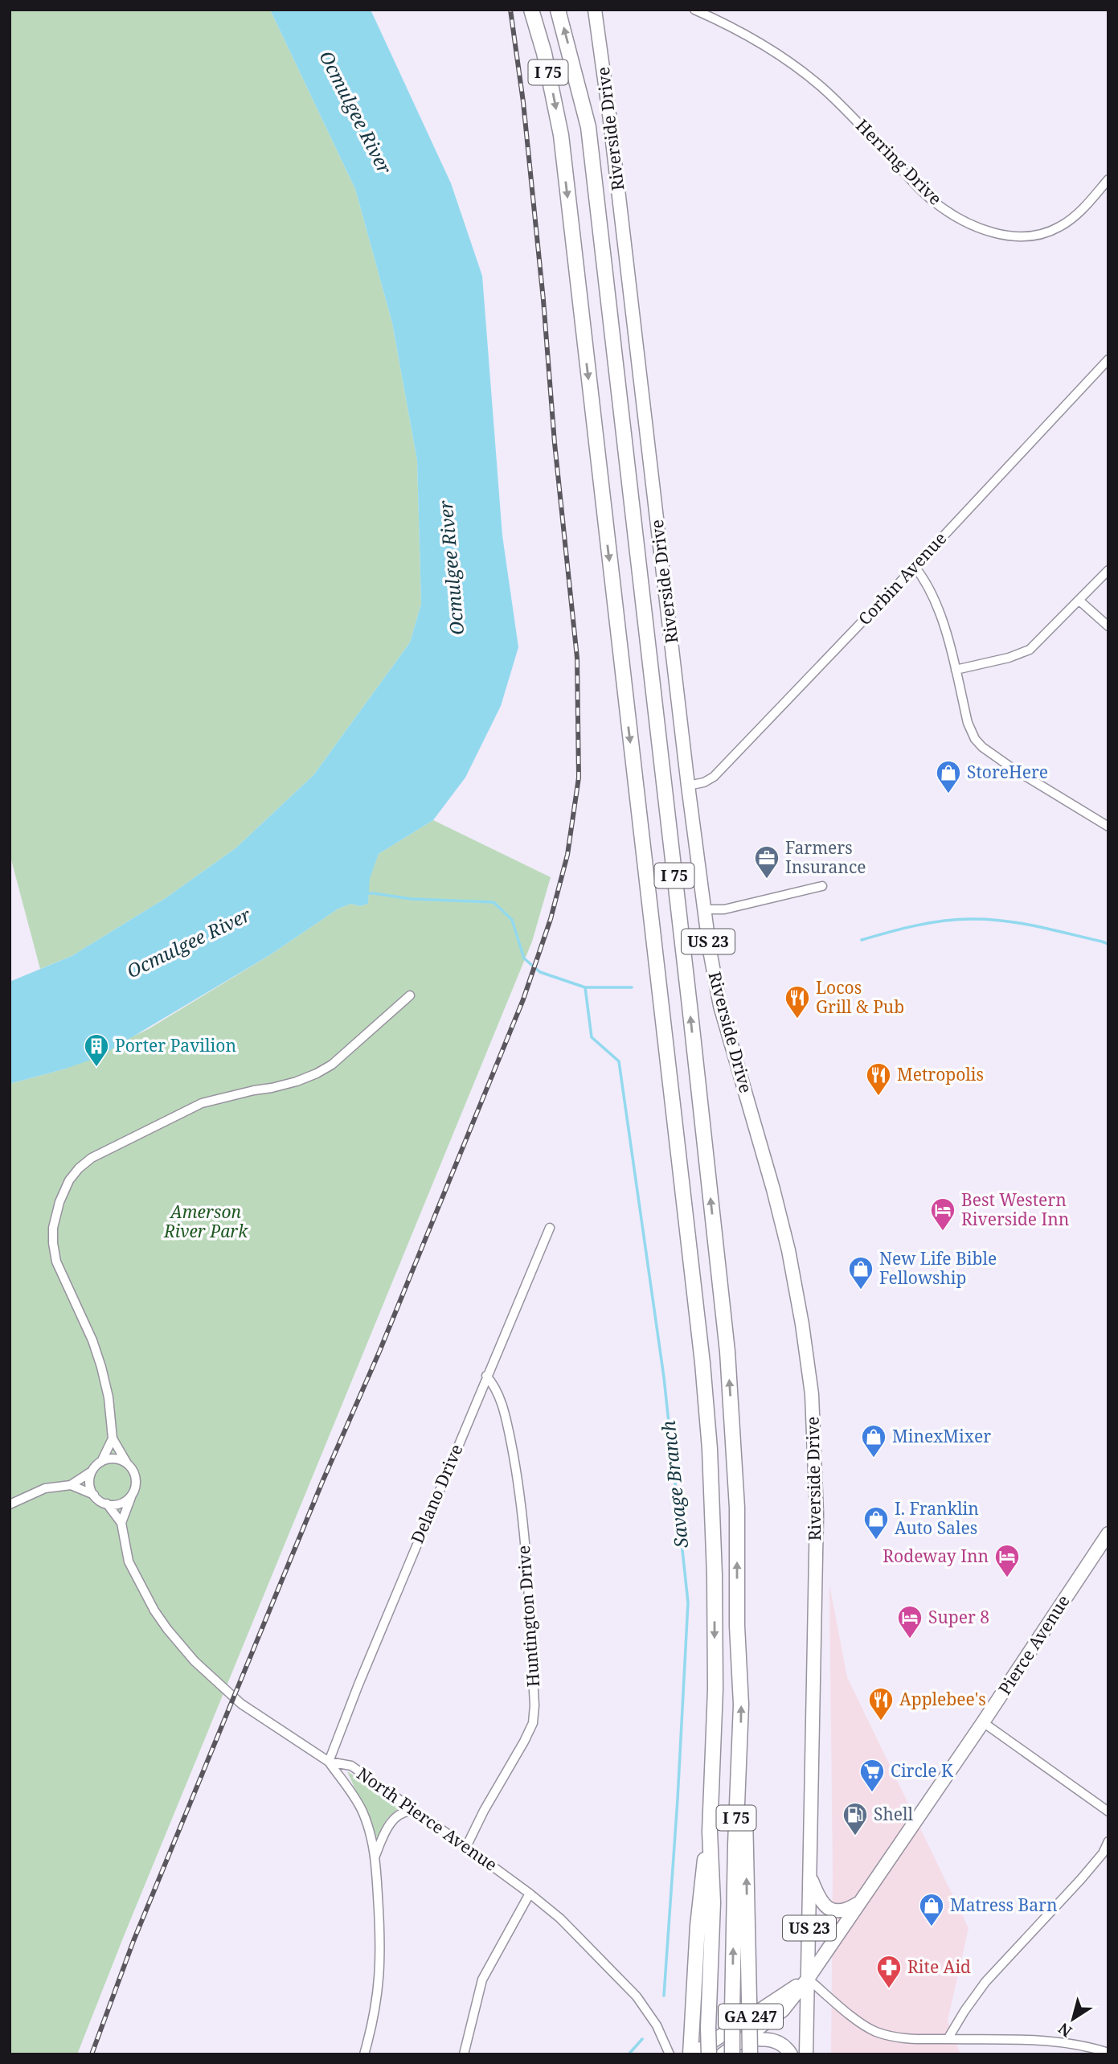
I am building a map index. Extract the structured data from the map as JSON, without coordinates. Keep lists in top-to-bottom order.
{
  "streets": {
    "highway": ["I 75"],
    "main road": [
      "Riverside Drive",
      "US 23",
      "Pierce Avenue",
      "GA 247"
    ],
    "street": [
      "Herring Drive",
      "Corbin Avenue",
      "Delano Drive",
      "Huntington Drive",
      "North Pierce Avenue"
    ]
  },
  "crossings": [
    ["Riverside Drive", "Corbin Avenue"],
    ["Riverside Drive", "Pierce Avenue"],
    ["Delano Drive", "Huntington Drive"],
    ["Delano Drive", "North Pierce Avenue"],
    ["Huntington Drive", "North Pierce Avenue"]
  ],
  "water": ["Ocmulgee River", "Savage Branch"],
  "parks": ["Amerson River Park"],
  "places": {
    "shop": [
      "StoreHere",
      "New Life Bible Fellowship",
      "MinexMixer",
      "I. Franklin Auto Sales",
      "Matress Barn"
    ],
    "office": ["Farmers Insurance"],
    "restaurant": ["Locos Grill & Pub", "Metropolis", "Applebee's"],
    "building": ["Porter Pavilion"],
    "hotel": ["Best Western Riverside Inn", "Rodeway Inn", "Super 8"],
    "supermarket": ["Circle K"],
    "fuel station": ["Shell"],
    "pharmacy": ["Rite Aid"]
  },
  "north": "bottom left"
}
